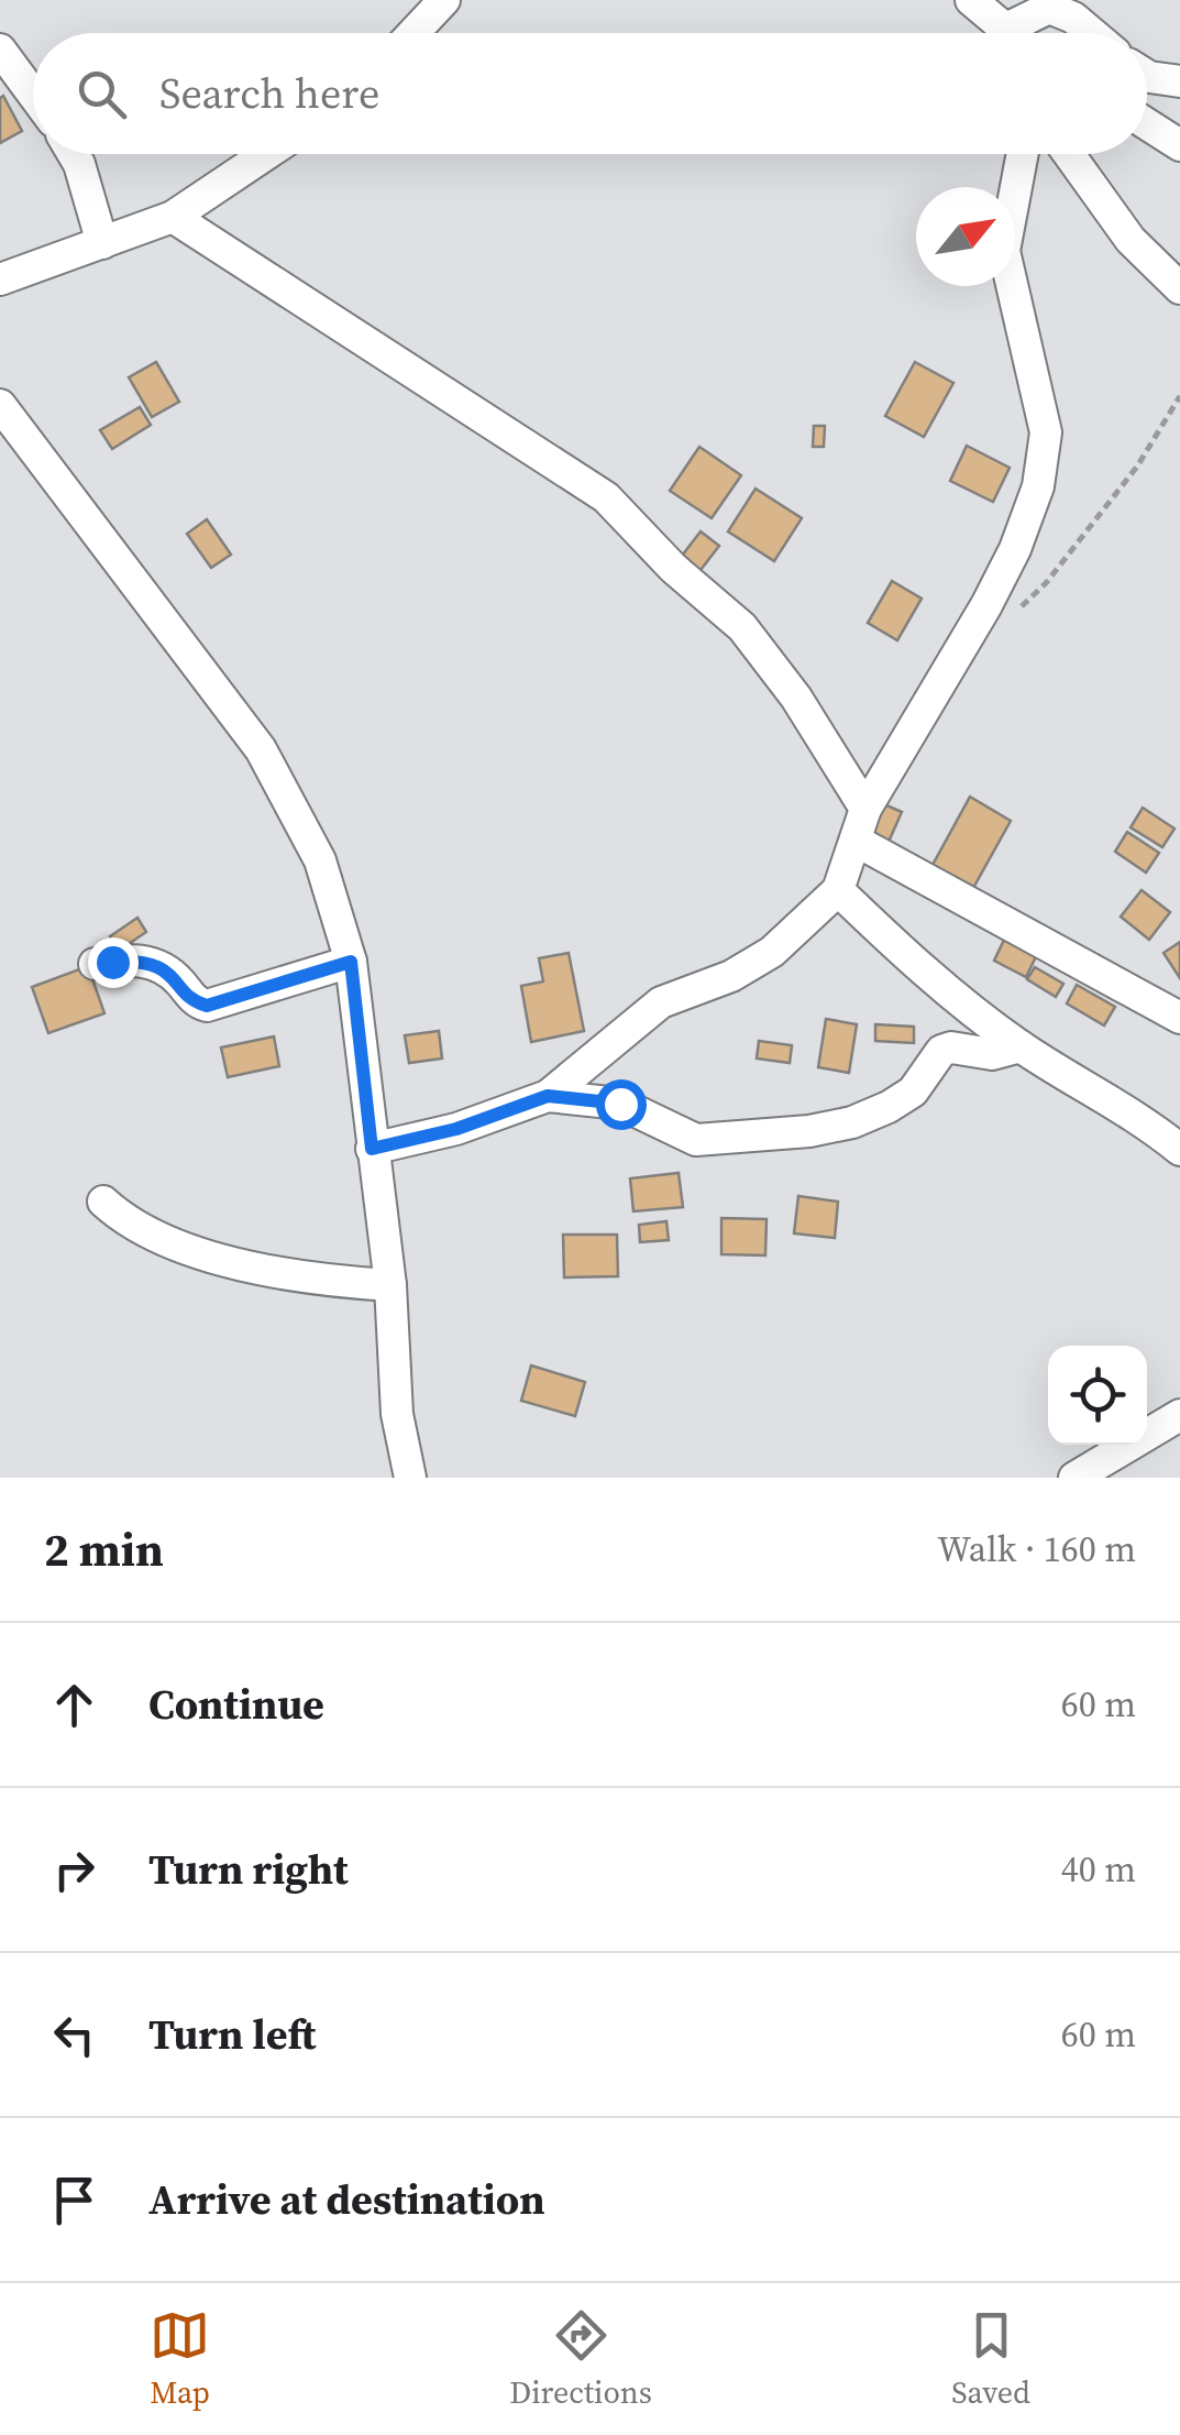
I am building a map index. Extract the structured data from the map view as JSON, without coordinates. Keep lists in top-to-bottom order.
{
  "north": "top right",
  "page": {
    "search": "Search here",
    "heading": ["2 min", "Walk · 160 m"],
    "list": [
      ["Continue", "60 m"],
      ["Turn right", "40 m"],
      ["Turn left", "60 m"],
      "Arrive at destination"
    ],
    "nav": ["Map", "Directions", "Saved"]
  }
}
